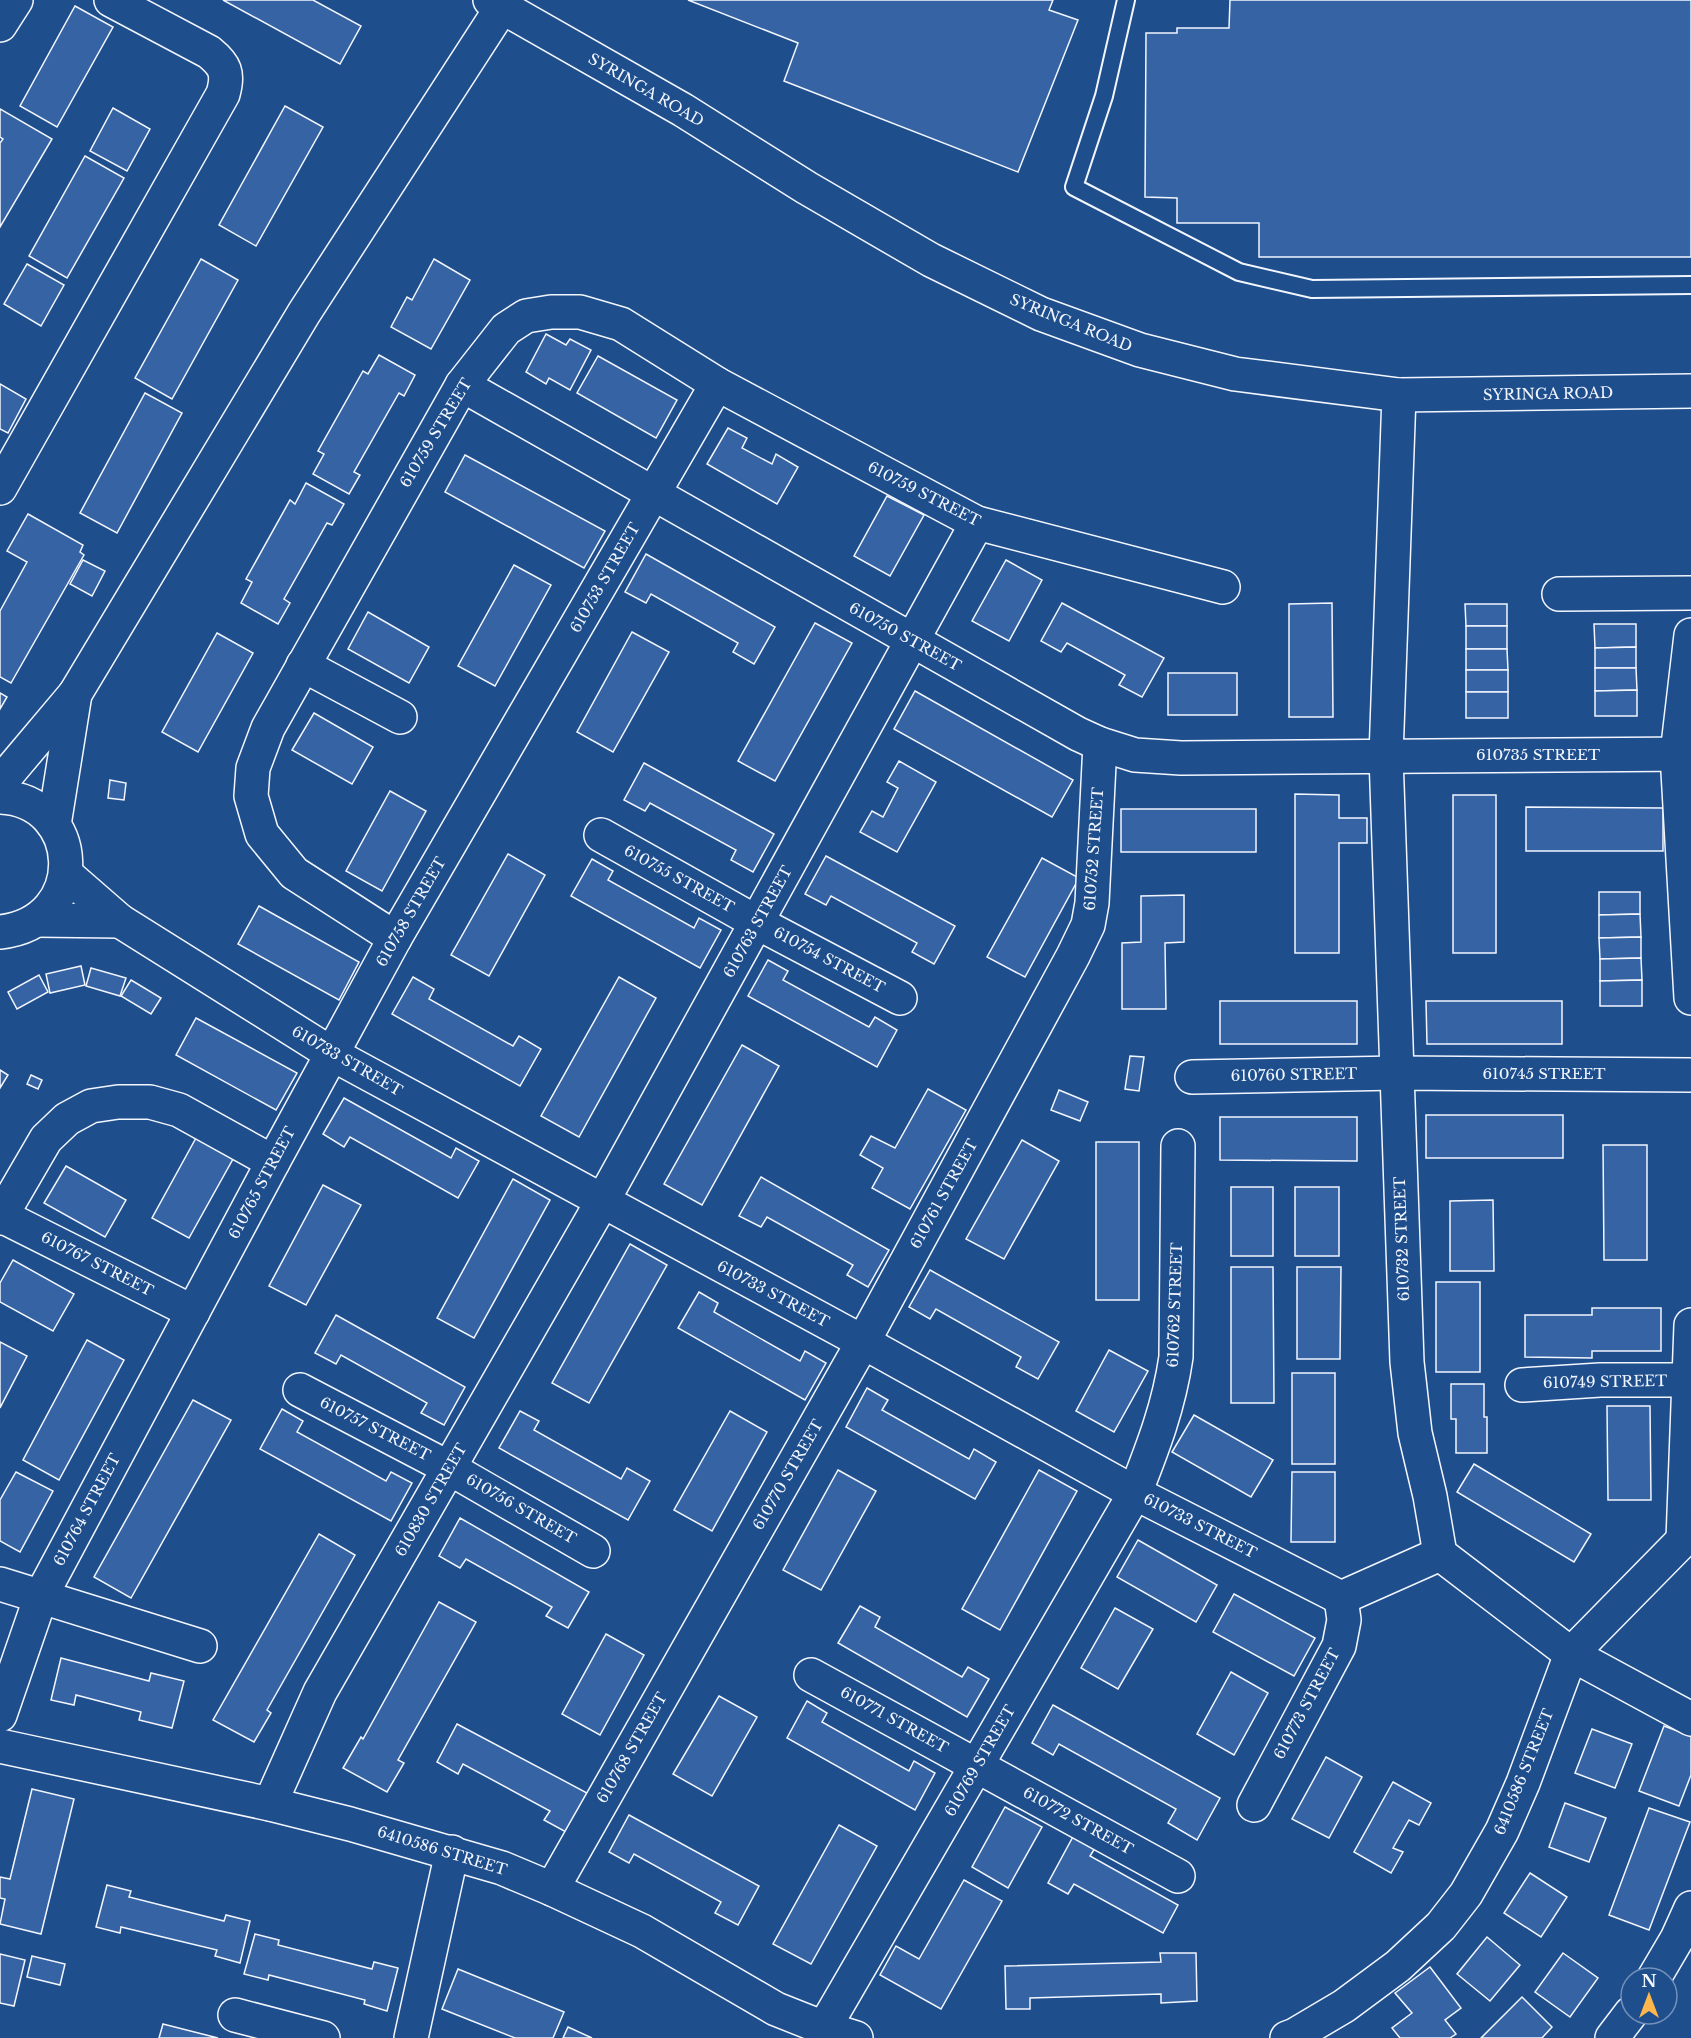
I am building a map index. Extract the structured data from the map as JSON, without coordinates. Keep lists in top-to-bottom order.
{
  "streets": {
    "street": [
      "SYRINGA ROAD",
      "610759 STREET",
      "610753 STREET",
      "610750 STREET",
      "610735 STREET",
      "610752 STREET",
      "610755 STREET",
      "610758 STREET",
      "610763 STREET",
      "610754 STREET",
      "610733 STREET",
      "610745 STREET",
      "610760 STREET",
      "610765 STREET",
      "610761 STREET",
      "610732 STREET",
      "610767 STREET",
      "610762 STREET",
      "610749 STREET",
      "610757 STREET",
      "610770 STREET",
      "610830 STREET",
      "610756 STREET",
      "610764 STREET",
      "610773 STREET",
      "610771 STREET",
      "610768 STREET",
      "610769 STREET",
      "6410586 STREET",
      "610772 STREET"
    ]
  },
  "crossings": [
    ["SYRINGA ROAD", "610732 STREET"],
    ["610759 STREET", "610753 STREET"],
    ["610759 STREET", "610750 STREET"],
    ["610759 STREET", "610758 STREET"],
    ["610759 STREET", "610763 STREET"],
    ["610753 STREET", "610750 STREET"],
    ["610753 STREET", "610758 STREET"],
    ["610750 STREET", "610735 STREET"],
    ["610750 STREET", "610752 STREET"],
    ["610750 STREET", "610763 STREET"],
    ["610750 STREET", "610732 STREET"],
    ["610735 STREET", "610732 STREET"],
    ["610752 STREET", "610761 STREET"],
    ["610755 STREET", "610763 STREET"],
    ["610755 STREET", "610754 STREET"],
    ["610758 STREET", "610733 STREET"],
    ["610758 STREET", "610765 STREET"],
    ["610763 STREET", "610754 STREET"],
    ["610763 STREET", "610733 STREET"],
    ["610763 STREET", "610830 STREET"],
    ["610733 STREET", "610765 STREET"],
    ["610733 STREET", "610761 STREET"],
    ["610733 STREET", "610762 STREET"],
    ["610733 STREET", "610770 STREET"],
    ["610733 STREET", "610830 STREET"],
    ["610733 STREET", "610773 STREET"],
    ["610733 STREET", "610769 STREET"],
    ["610745 STREET", "610760 STREET"],
    ["610745 STREET", "610732 STREET"],
    ["610760 STREET", "610732 STREET"],
    ["610765 STREET", "610767 STREET"],
    ["610765 STREET", "610764 STREET"],
    ["610761 STREET", "610770 STREET"],
    ["610767 STREET", "610764 STREET"],
    ["610762 STREET", "610769 STREET"],
    ["610757 STREET", "610830 STREET"],
    ["610757 STREET", "610756 STREET"],
    ["610770 STREET", "610768 STREET"],
    ["610830 STREET", "610756 STREET"],
    ["610830 STREET", "6410586 STREET"],
    ["610771 STREET", "610769 STREET"],
    ["610771 STREET", "610772 STREET"],
    ["610768 STREET", "6410586 STREET"],
    ["610769 STREET", "6410586 STREET"],
    ["610769 STREET", "610772 STREET"]
  ],
  "north": "top"
}
